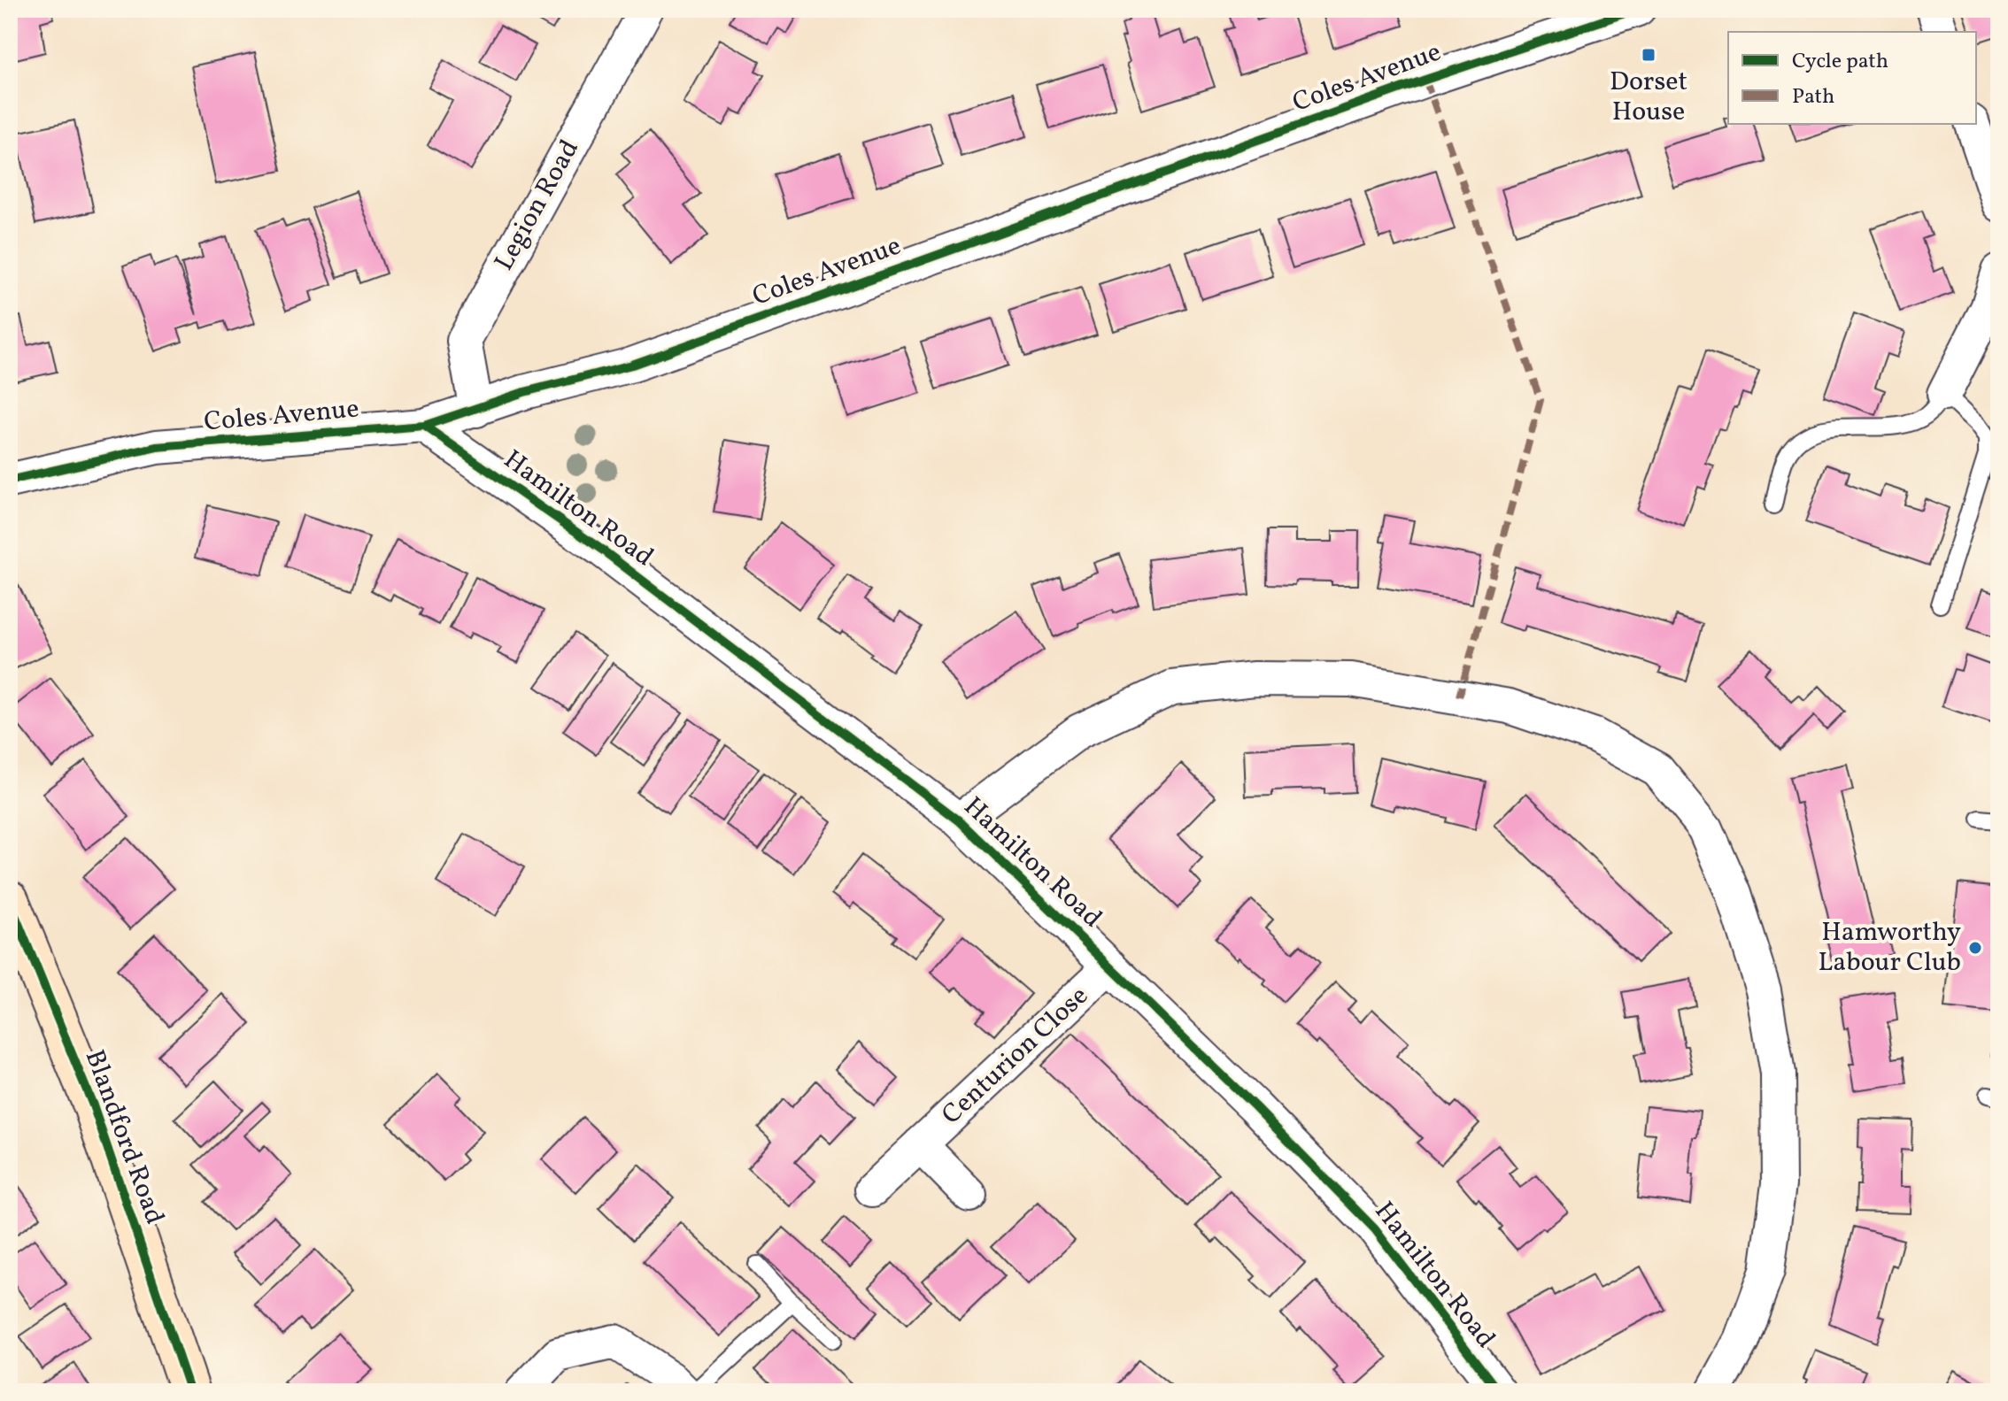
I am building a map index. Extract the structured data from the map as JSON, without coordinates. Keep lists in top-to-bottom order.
{
  "streets": {
    "main road": ["Blandford Road"],
    "street": [
      "Coles Avenue",
      "Legion Road",
      "Hamilton Road",
      "Centurion Close"
    ]
  },
  "crossings": [
    ["Coles Avenue", "Legion Road"],
    ["Coles Avenue", "Hamilton Road"],
    ["Hamilton Road", "Centurion Close"]
  ],
  "places": {
    "transit": ["Dorset House"],
    "other": ["Hamworthy Labour Club"]
  },
  "legend": ["Cycle path", "Path"]
}
